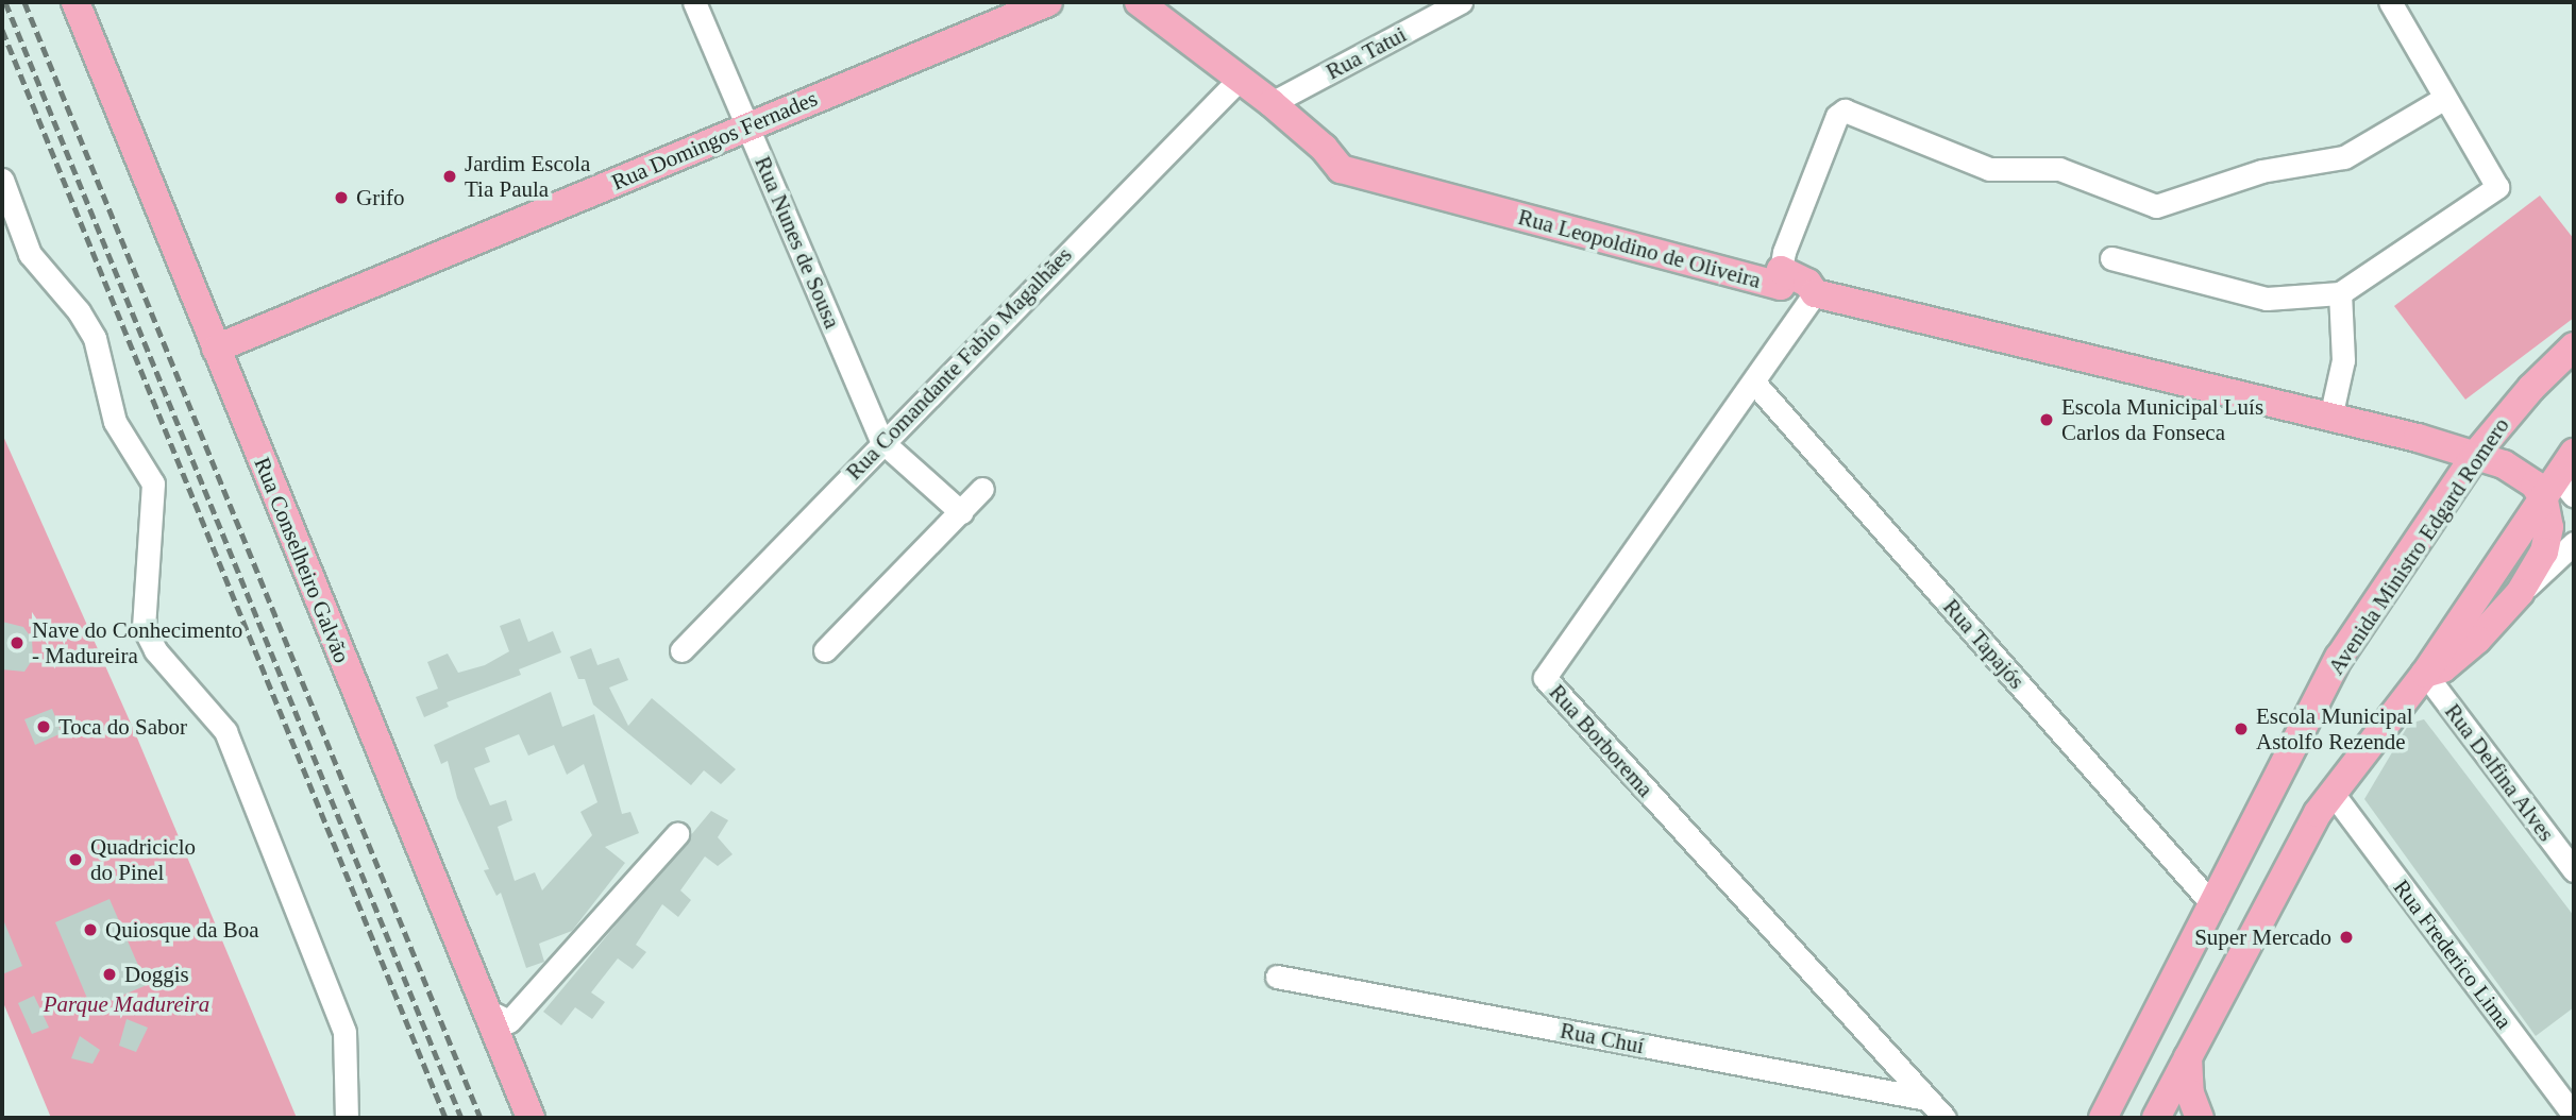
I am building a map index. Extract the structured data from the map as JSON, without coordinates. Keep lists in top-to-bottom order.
{
  "streets": {
    "main road": [
      "Rua Domingos Fernades",
      "Rua Leopoldino de Oliveira",
      "Avenida Ministro Edgard Romero",
      "Rua Conselheiro Galvão"
    ],
    "street": [
      "Rua Tatui",
      "Rua Nunes de Sousa",
      "Rua Comandante Fabio Magalhães",
      "Rua Tapajós",
      "Rua Borborema",
      "Rua Delfina Alves",
      "Rua Frederico Lima",
      "Rua Chuí"
    ]
  },
  "crossings": [
    ["Rua Tatui", "Rua Leopoldino de Oliveira"],
    ["Rua Domingos Fernades", "Rua Nunes de Sousa"],
    ["Rua Domingos Fernades", "Rua Conselheiro Galvão"],
    ["Rua Nunes de Sousa", "Rua Comandante Fabio Magalhães"],
    ["Rua Leopoldino de Oliveira", "Rua Comandante Fabio Magalhães"],
    ["Rua Leopoldino de Oliveira", "Avenida Ministro Edgard Romero"],
    ["Rua Leopoldino de Oliveira", "Rua Borborema"],
    ["Avenida Ministro Edgard Romero", "Rua Tapajós"],
    ["Rua Tapajós", "Rua Borborema"],
    ["Rua Borborema", "Rua Chuí"]
  ],
  "parks": ["Parque Madureira"],
  "places": [
    "Jardim Escola Tia Paula",
    "Grifo",
    "Escola Municipal Luís Carlos da Fonseca",
    "Nave do Conhecimento - Madureira",
    "Toca do Sabor",
    "Escola Municipal Astolfo Rezende",
    "Quadriciclo do Pinel",
    "Quiosque da Boa",
    "Super Mercado",
    "Doggis"
  ]
}
